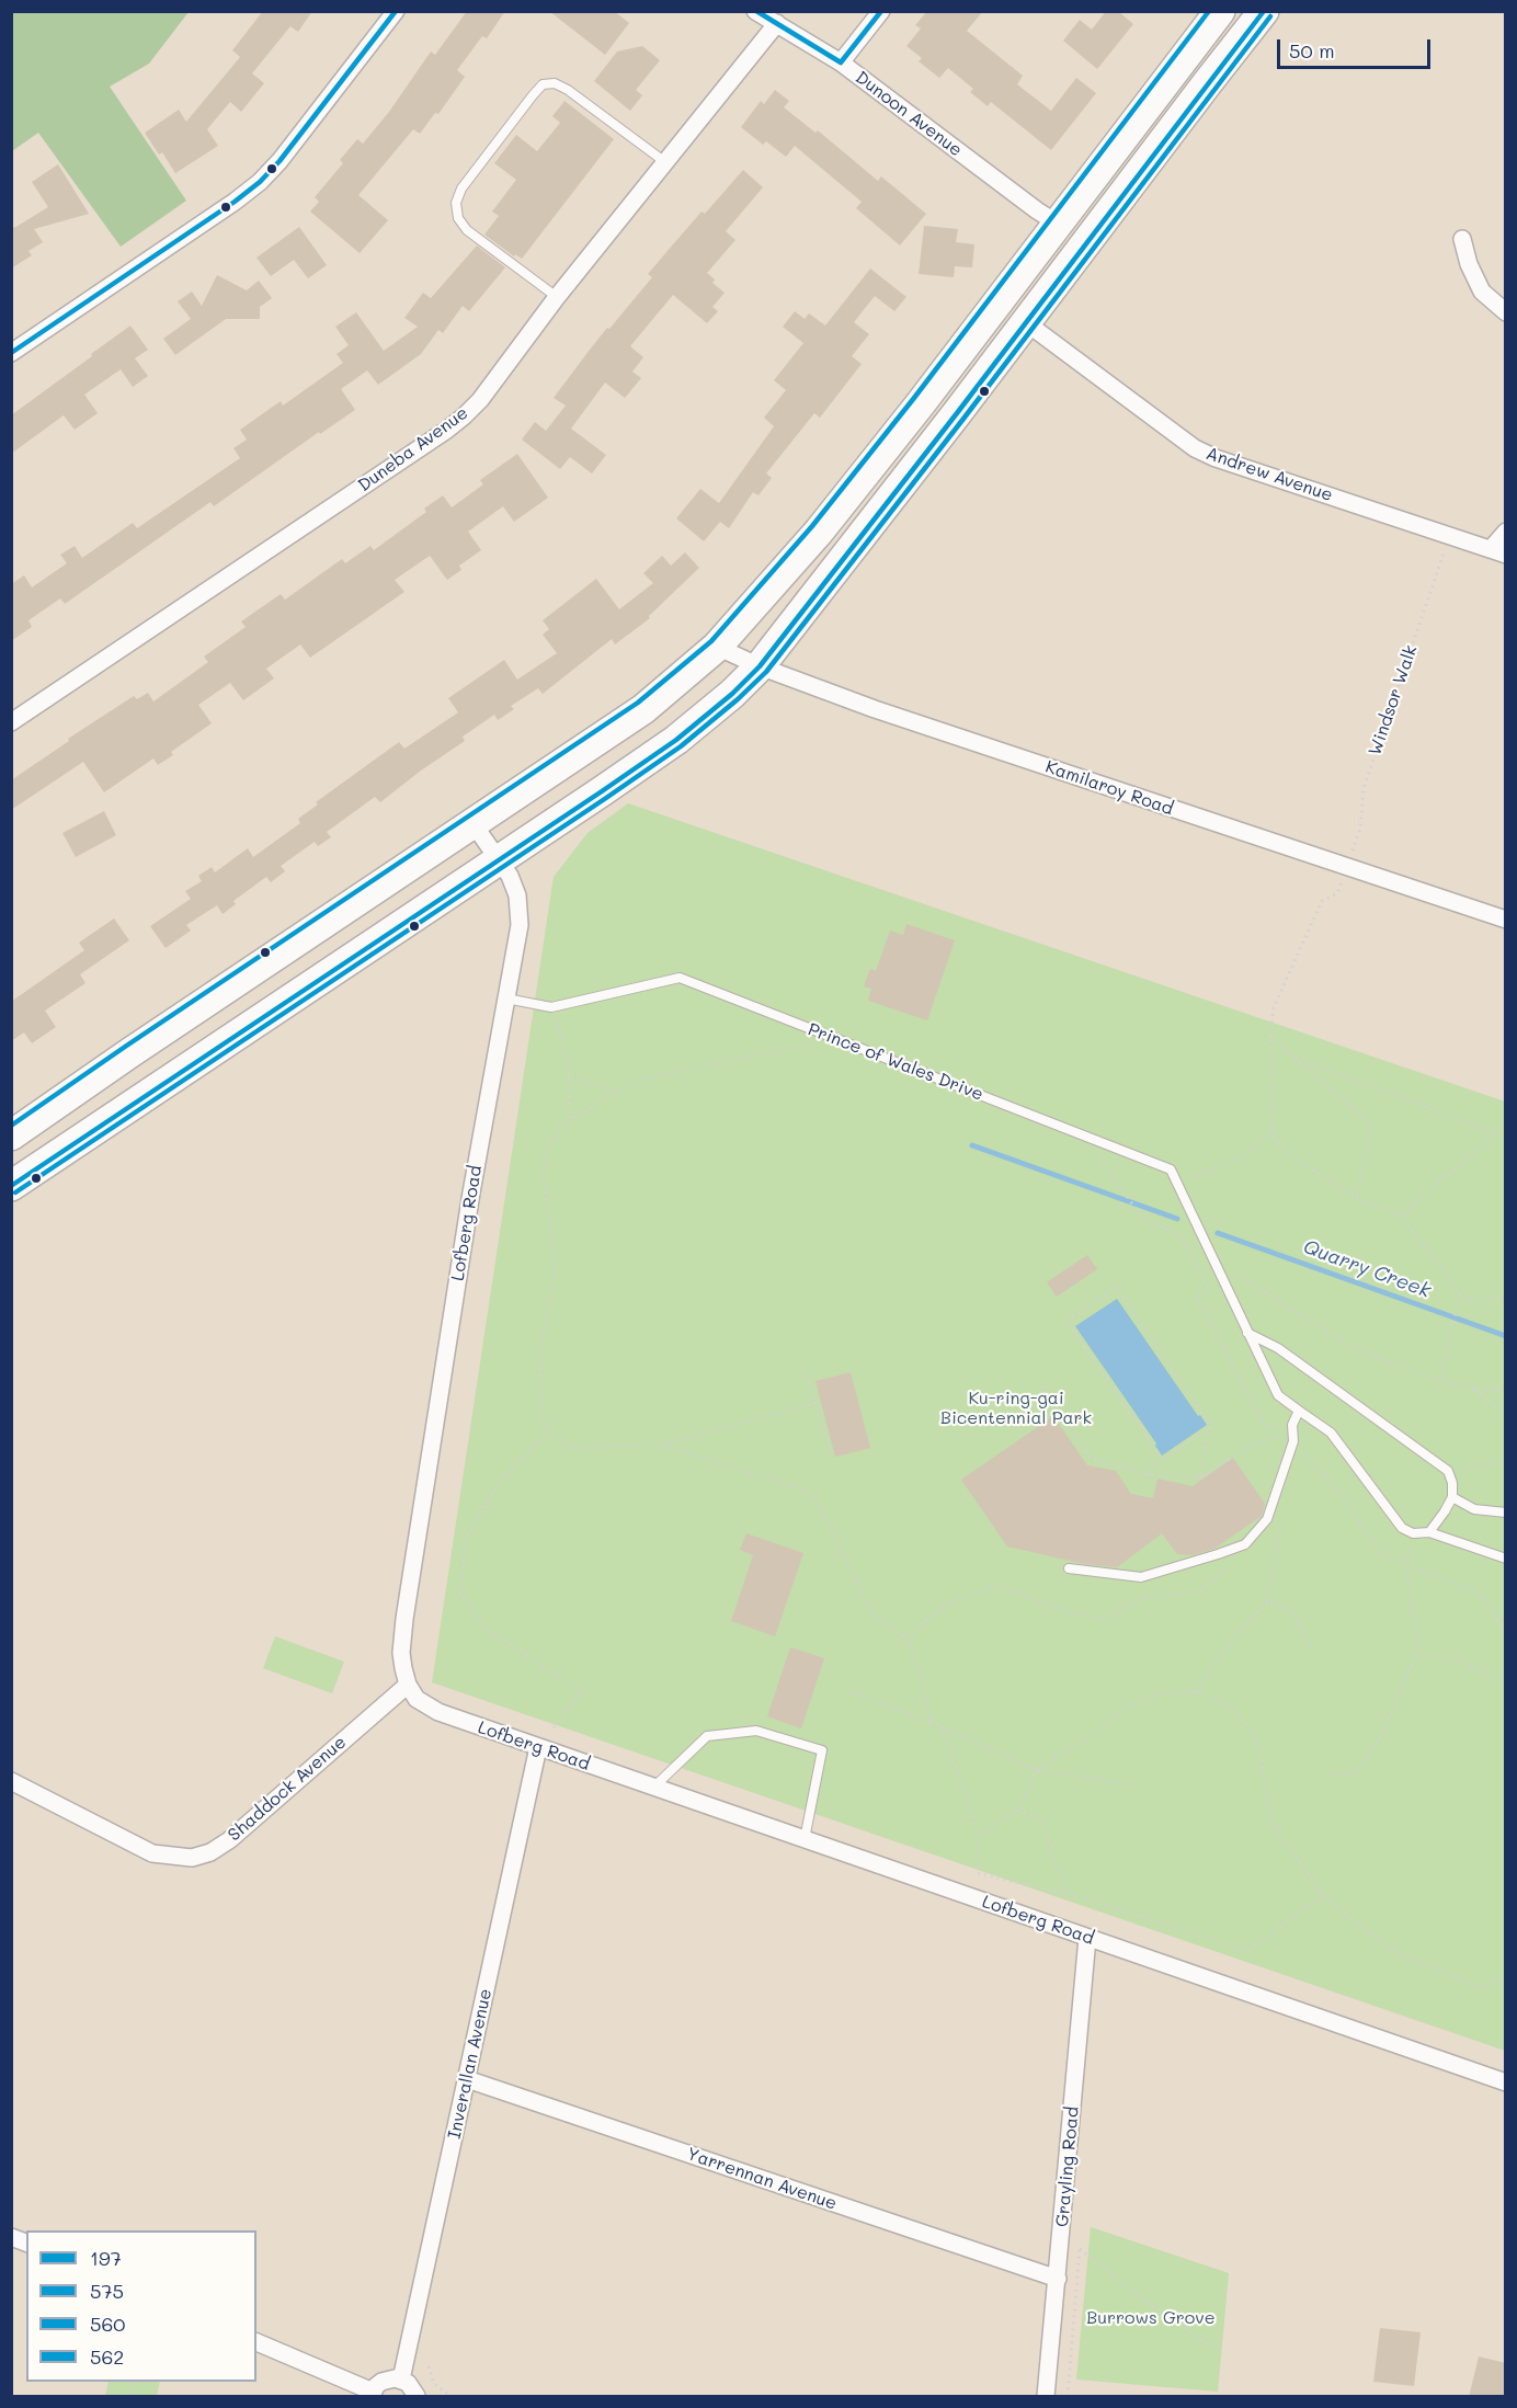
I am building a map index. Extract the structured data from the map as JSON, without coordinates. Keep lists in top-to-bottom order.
{
  "streets": {
    "street": [
      "Dunoon Avenue",
      "Duneba Avenue",
      "Andrew Avenue",
      "Kamilaroy Road",
      "Lofberg Road",
      "Shaddock Avenue",
      "Inverallan Avenue",
      "Grayling Road",
      "Yarrennan Avenue"
    ],
    "lane": ["Prince of Wales Drive"],
    "path": ["Windsor Walk"]
  },
  "crossings": [
    ["Dunoon Avenue", "Duneba Avenue"],
    ["Andrew Avenue", "Windsor Walk"],
    ["Windsor Walk", "Kamilaroy Road"],
    ["Prince of Wales Drive", "Lofberg Road"],
    ["Lofberg Road", "Shaddock Avenue"],
    ["Lofberg Road", "Inverallan Avenue"],
    ["Lofberg Road", "Grayling Road"],
    ["Inverallan Avenue", "Yarrennan Avenue"],
    ["Grayling Road", "Yarrennan Avenue"]
  ],
  "water": ["Quarry Creek"],
  "parks": ["Ku-ring-gai Bicentennial Park", "Burrows Grove"],
  "lines": [
    "transit line 197",
    "transit line 560",
    "transit line 562",
    "transit line 575"
  ],
  "legend": [
    "197",
    "575",
    "560",
    "562"
  ],
  "scale_bar": "50 m"
}
